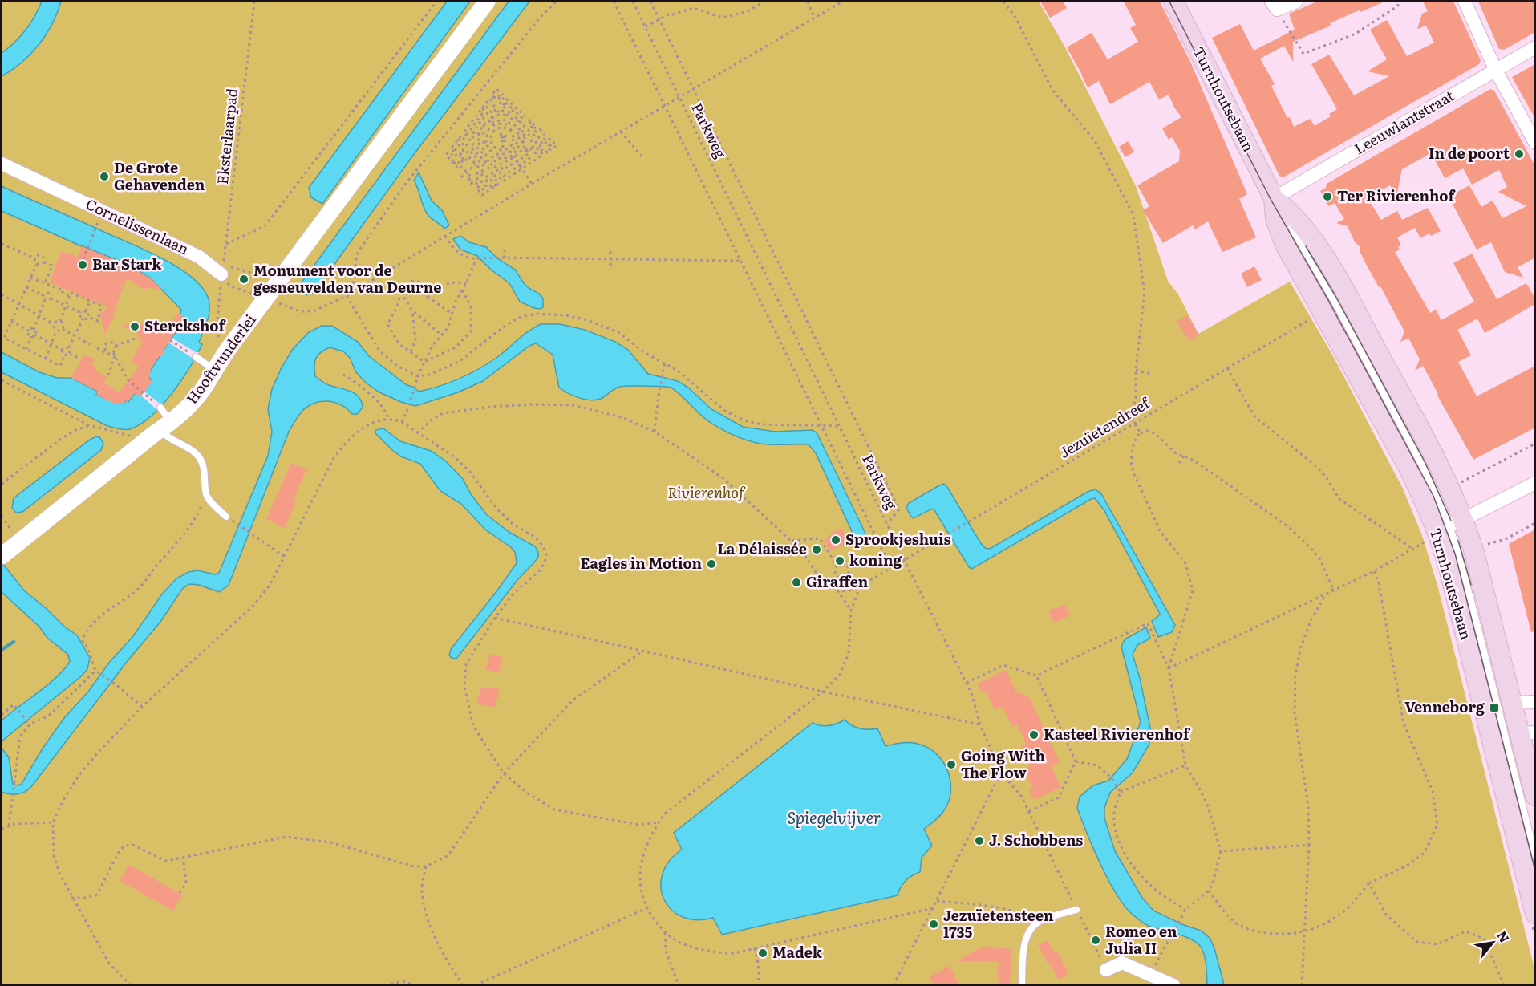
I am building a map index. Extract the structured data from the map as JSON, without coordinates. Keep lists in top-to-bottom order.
{
  "streets": {
    "main road": ["Turnhoutsebaan"],
    "street": ["Leeuwlantstraat", "Cornelissenlaan", "Hooftvunderlei"],
    "path": ["Parkweg", "Eksterlaarpad", "Jezuïetendreef"]
  },
  "crossings": [
    ["Turnhoutsebaan", "Leeuwlantstraat"],
    ["Parkweg", "Jezuïetendreef"],
    ["Eksterlaarpad", "Cornelissenlaan"]
  ],
  "water": ["Spiegelvijver"],
  "parks": ["Rivierenhof"],
  "places": {
    "other": [
      "In de poort",
      "De Grote Gehavenden",
      "Ter Rivierenhof",
      "Bar Stark",
      "Monument voor de gesneuvelden van Deurne",
      "Sterckshof",
      "Sprookjeshuis",
      "La Délaissée",
      "koning",
      "Eagles in Motion",
      "Giraffen",
      "Kasteel Rivierenhof",
      "Going With The Flow",
      "J. Schobbens",
      "Jezuïetensteen 1735",
      "Romeo en Julia II",
      "Madek"
    ],
    "transit": ["Venneborg"]
  },
  "north": "top right"
}
